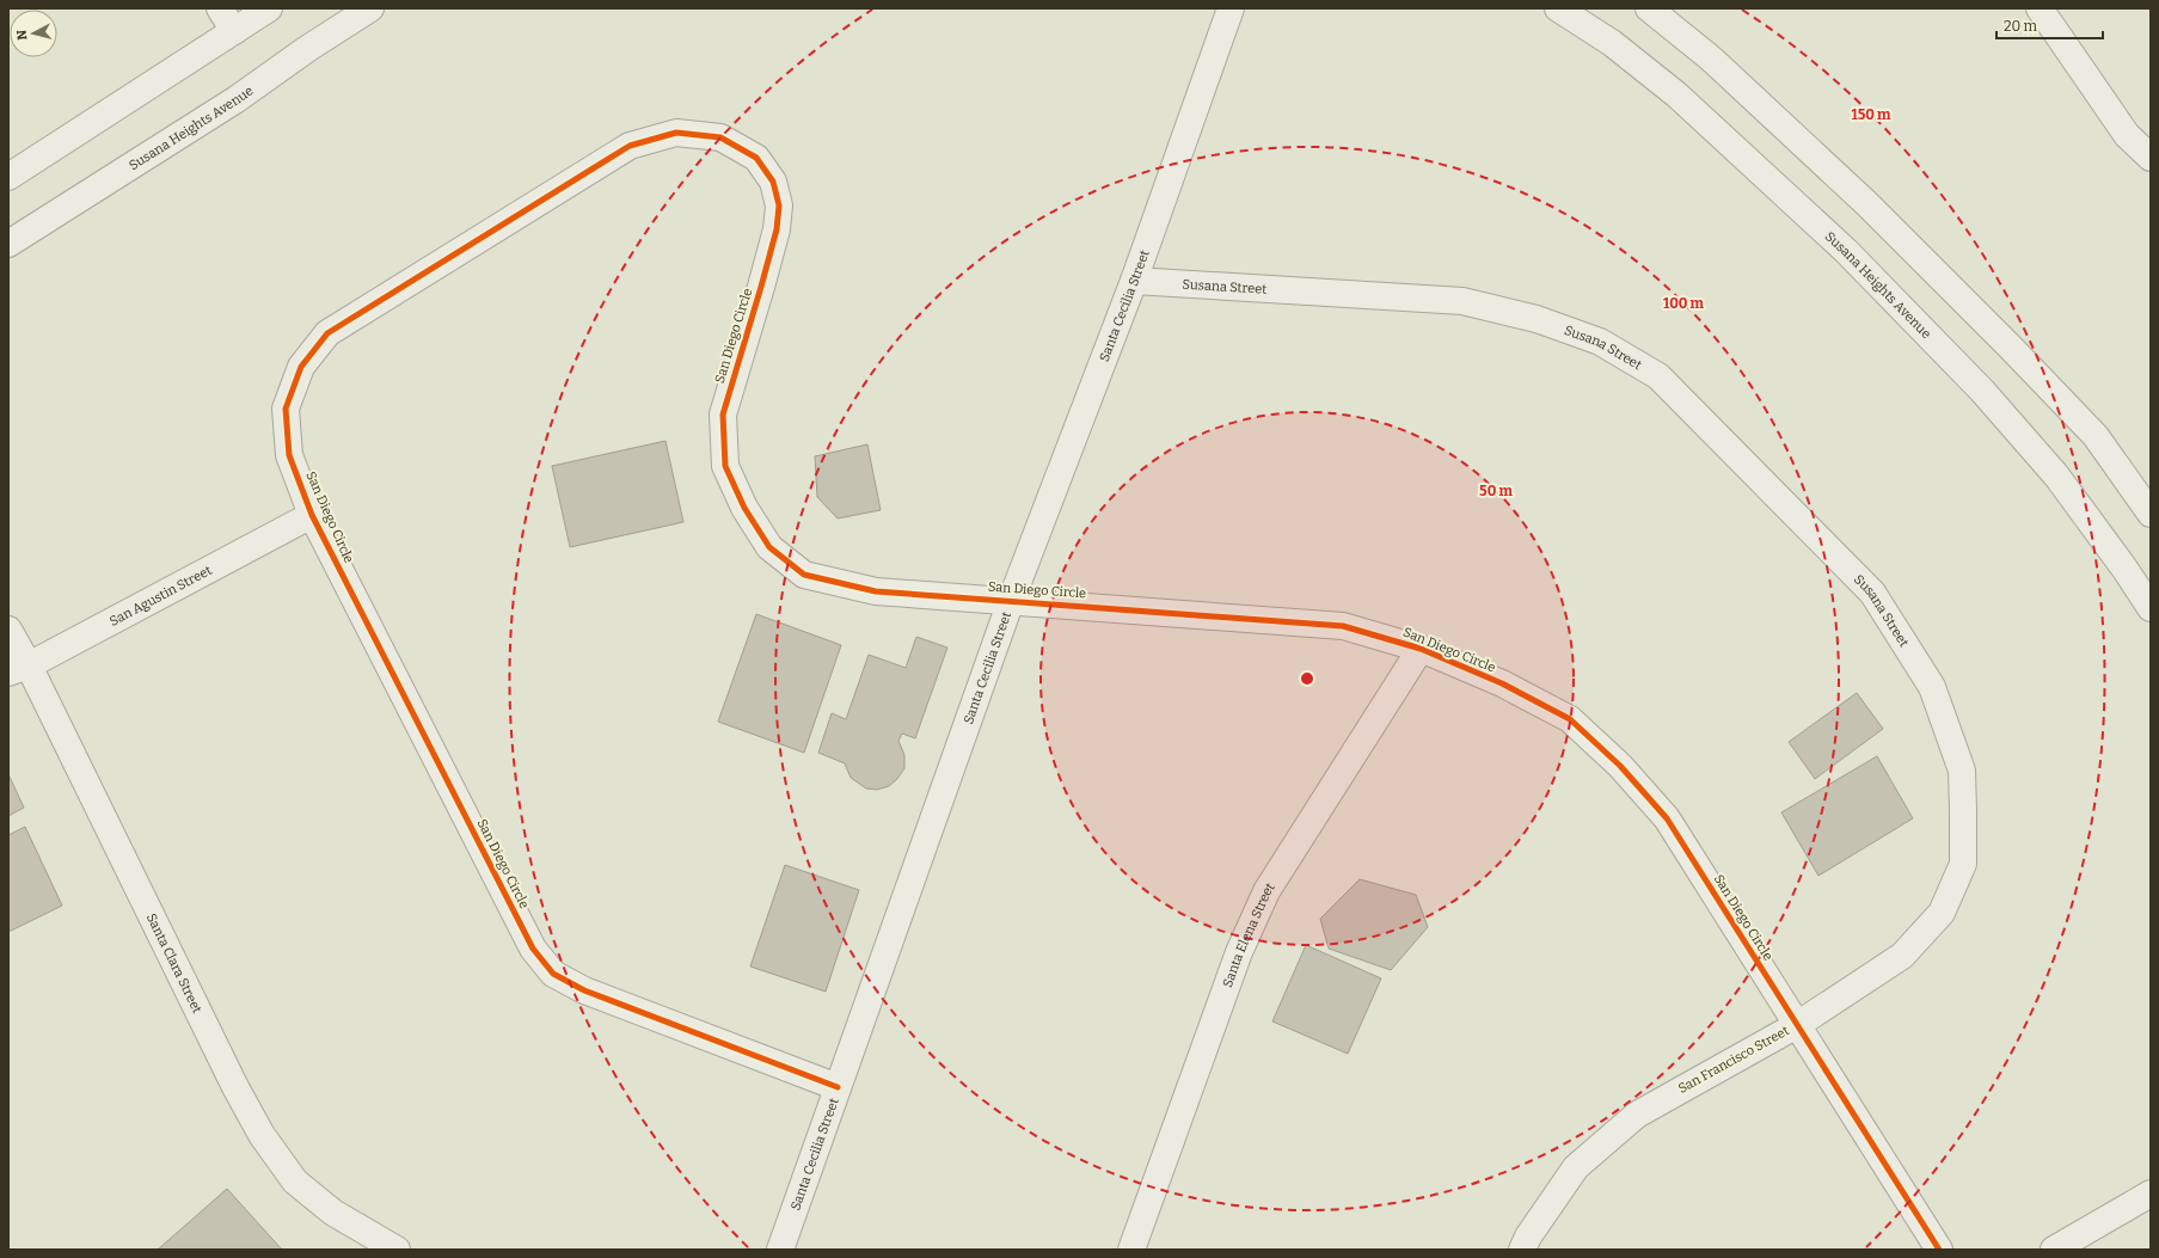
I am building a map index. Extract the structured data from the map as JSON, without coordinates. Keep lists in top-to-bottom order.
{
  "streets": {
    "street": [
      "Susana Heights Avenue",
      "Susana Street",
      "Santa Cecilia Street",
      "San Diego Circle",
      "San Agustin Street",
      "Santa Elena Street",
      "Santa Clara Street",
      "San Francisco Street"
    ]
  },
  "crossings": [
    ["Susana Street", "Santa Cecilia Street"],
    ["Susana Street", "San Francisco Street"],
    ["Santa Cecilia Street", "San Diego Circle"],
    ["San Diego Circle", "San Agustin Street"],
    ["San Diego Circle", "Santa Elena Street"],
    ["San Diego Circle", "San Francisco Street"],
    ["San Agustin Street", "Santa Clara Street"]
  ],
  "scale_bar": "20 m",
  "north": "left",
  "rings": ["150 m", "100 m", "50 m"]
}
